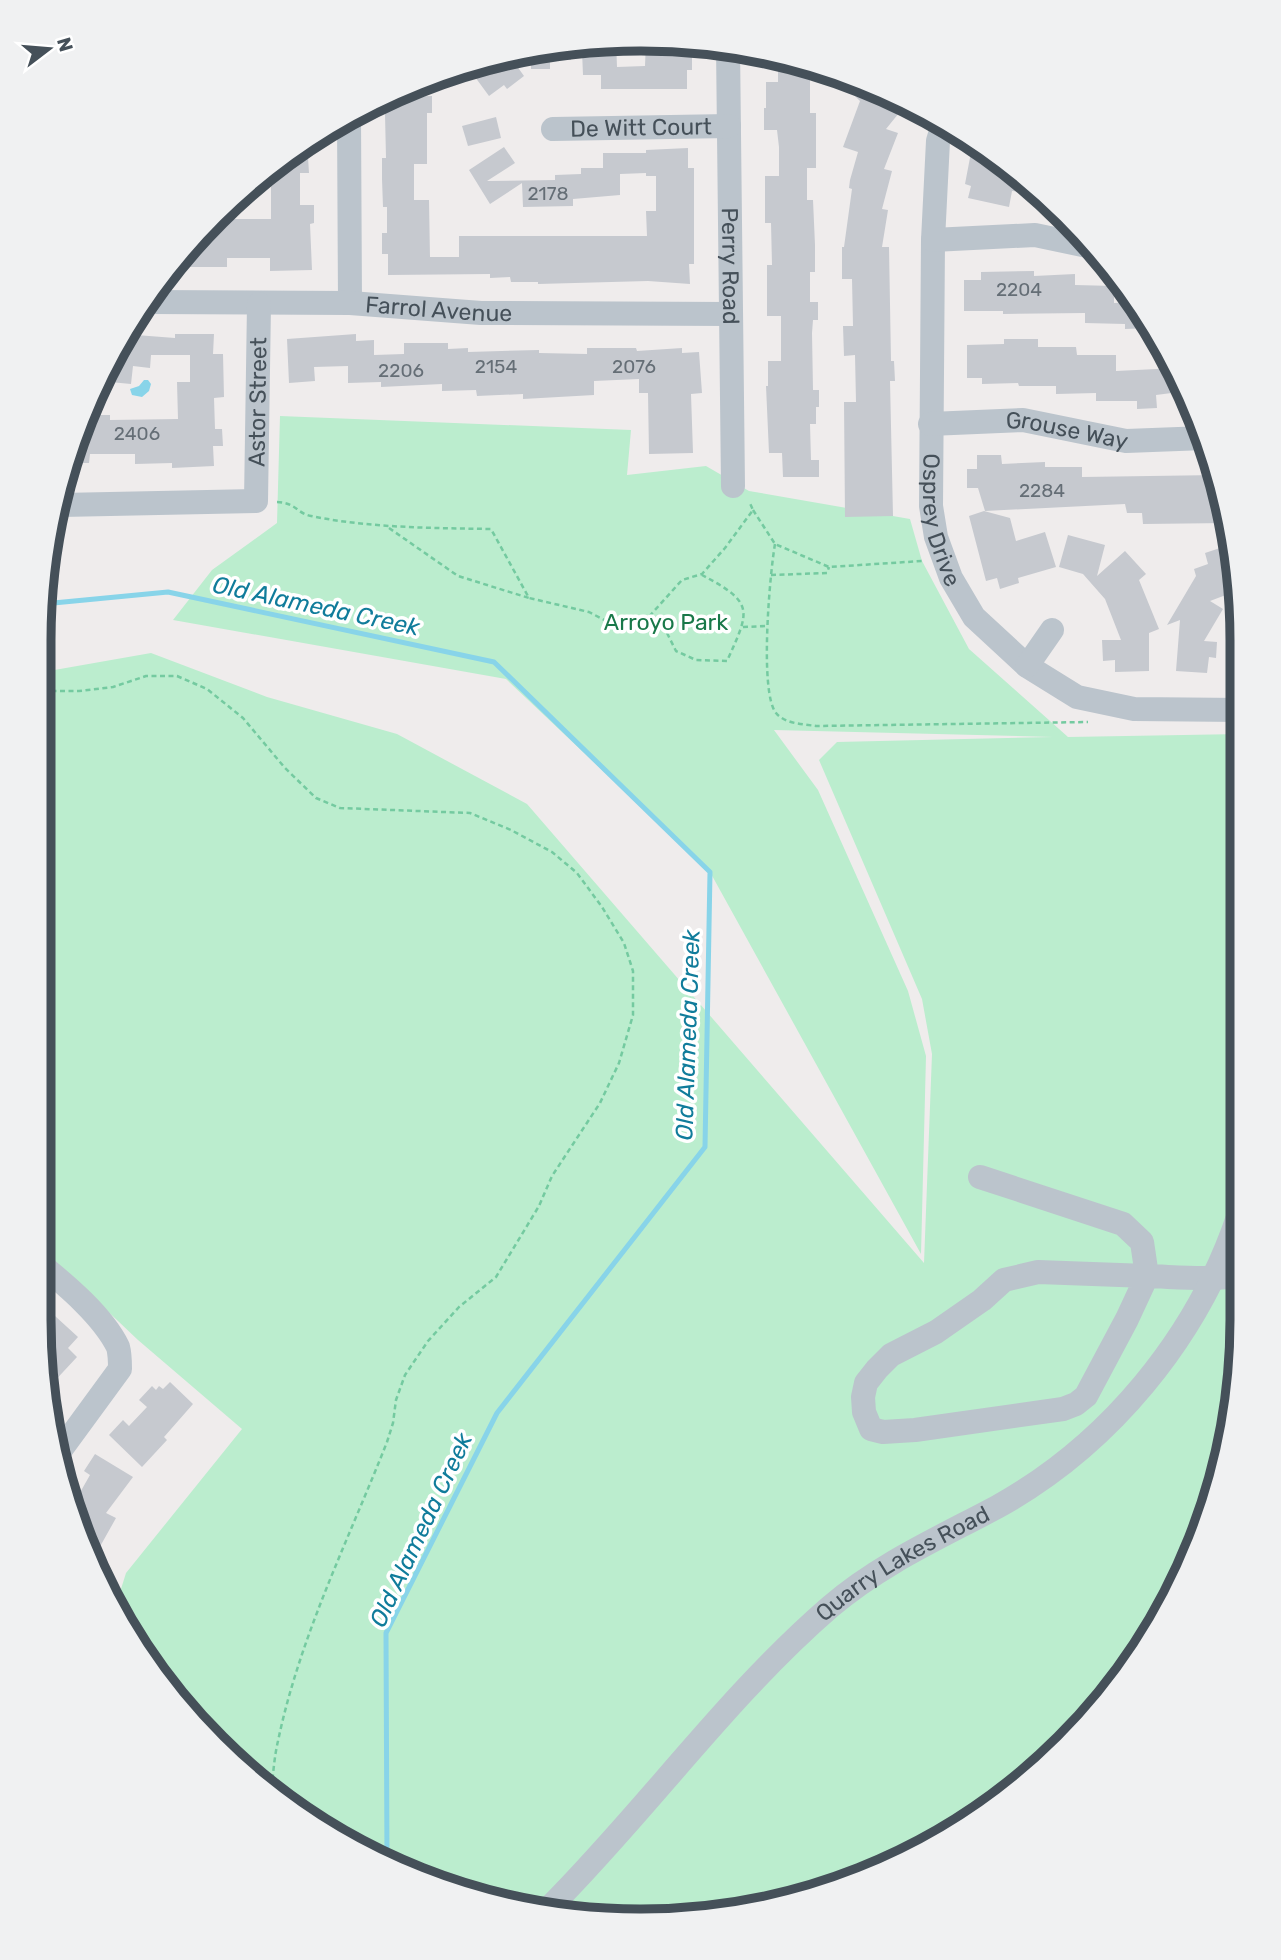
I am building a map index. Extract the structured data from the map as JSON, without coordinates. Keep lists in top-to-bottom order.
{
  "streets": {
    "street": [
      "De Witt Court",
      "Perry Road",
      "Farrol Avenue",
      "Astor Street",
      "Grouse Way",
      "Osprey Drive",
      "Quarry Lakes Road"
    ]
  },
  "crossings": [
    ["De Witt Court", "Perry Road"],
    ["Perry Road", "Farrol Avenue"],
    ["Farrol Avenue", "Astor Street"],
    ["Grouse Way", "Osprey Drive"]
  ],
  "water": ["Old Alameda Creek"],
  "parks": ["Arroyo Park"],
  "house_numbers": [
    "2178",
    "2204",
    "2154",
    "2076",
    "2206",
    "2406",
    "2284"
  ],
  "north": "right"
}
